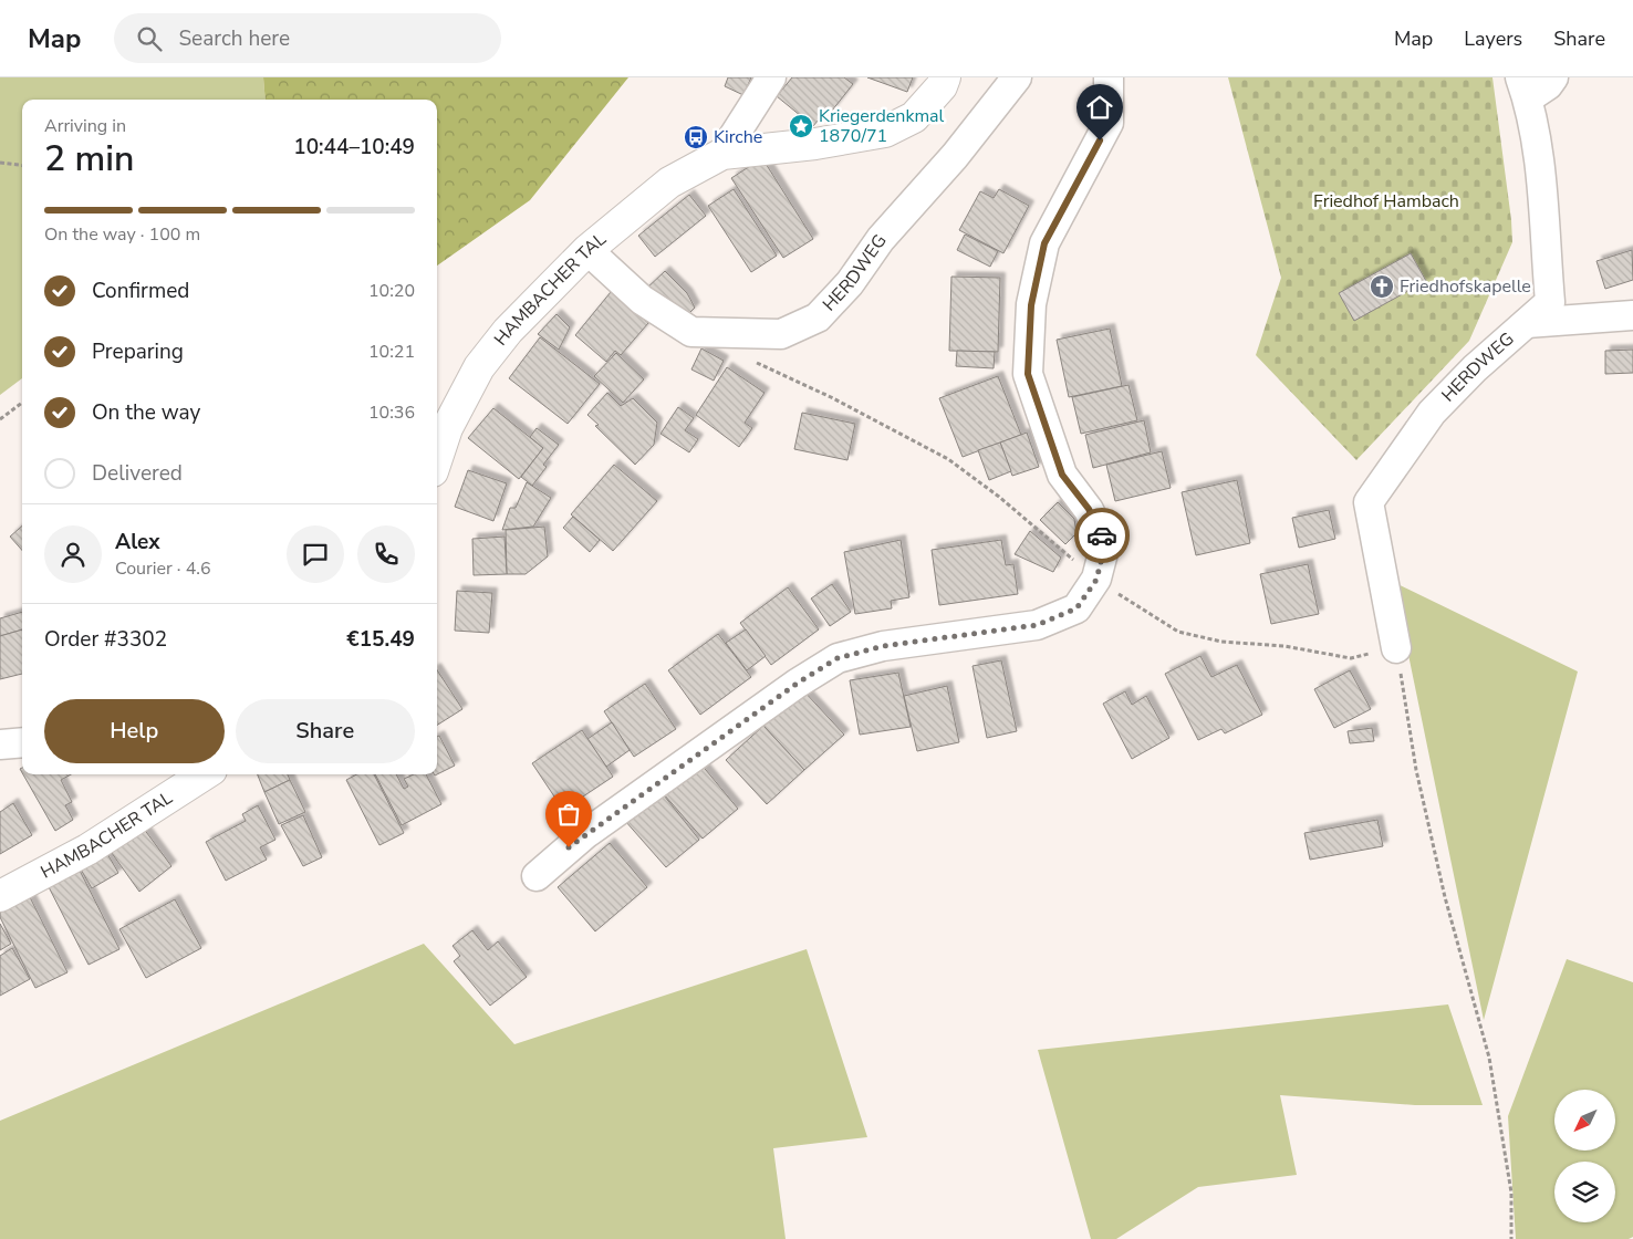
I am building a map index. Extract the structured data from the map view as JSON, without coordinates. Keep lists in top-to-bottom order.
{
  "streets": {
    "street": ["HERDWEG", "HAMBACHER TAL"]
  },
  "crossings": [
    ["HERDWEG", "HAMBACHER TAL"]
  ],
  "parks": ["Friedhof Hambach"],
  "places": {
    "place": ["Kriegerdenkmal 1870/71"],
    "bus stop": ["Kirche"],
    "church": ["Friedhofskapelle"]
  },
  "north": "bottom left",
  "page": {
    "header": "Map",
    "search": "Search here",
    "nav": ["Map", "Layers", "Share"],
    "heading": ["2 min", "Arriving in", "10:44–10:49"],
    "panel": [
      "Alex",
      "Courier · 4.6",
      "Order #3302",
      "€15.49"
    ],
    "bar": "On the way · 100 m",
    "list": [
      ["Confirmed", "10:20"],
      ["Preparing", "10:21"],
      ["On the way", "10:36"],
      "Delivered"
    ],
    "buttons": ["Help", "Share"]
  }
}
